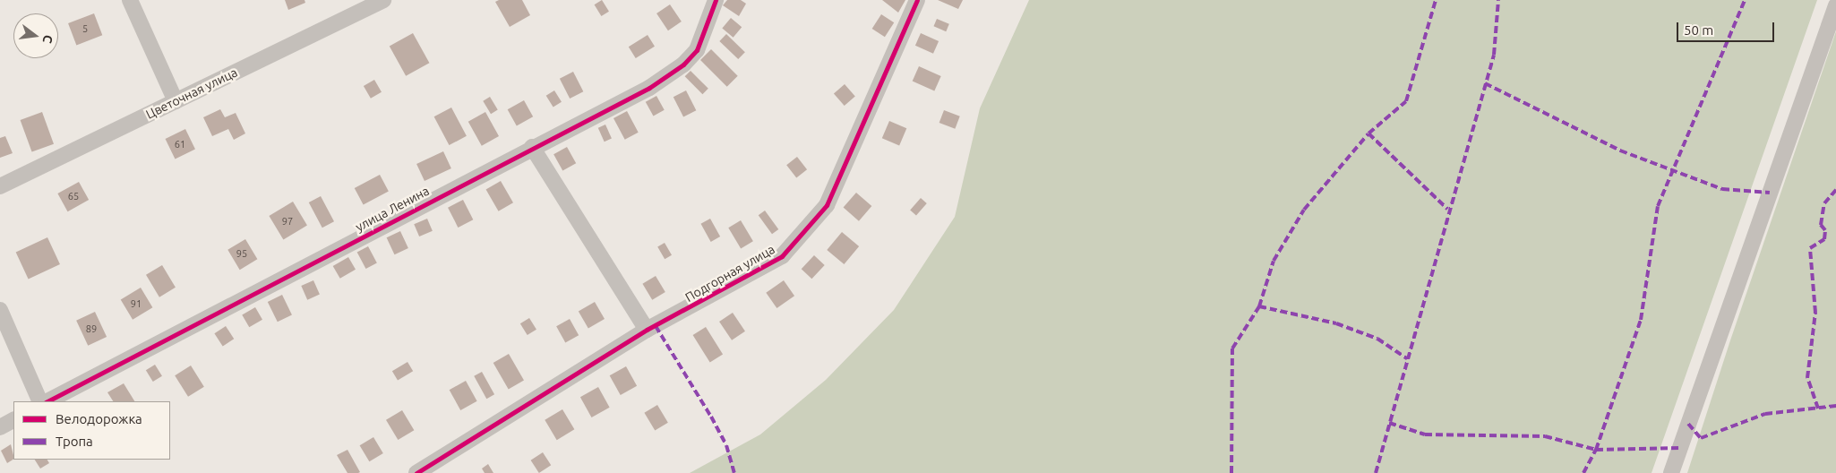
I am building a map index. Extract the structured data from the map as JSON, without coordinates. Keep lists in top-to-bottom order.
{
  "streets": {
    "street": ["Цветочная улица", "улица Ленина", "Подгорная улица"]
  },
  "house_numbers": [
    "5",
    "61",
    "65",
    "97",
    "95",
    "91",
    "89"
  ],
  "legend": ["Велодорожка", "Тропа"],
  "scale_bar": "50 m",
  "north": "right"
}
